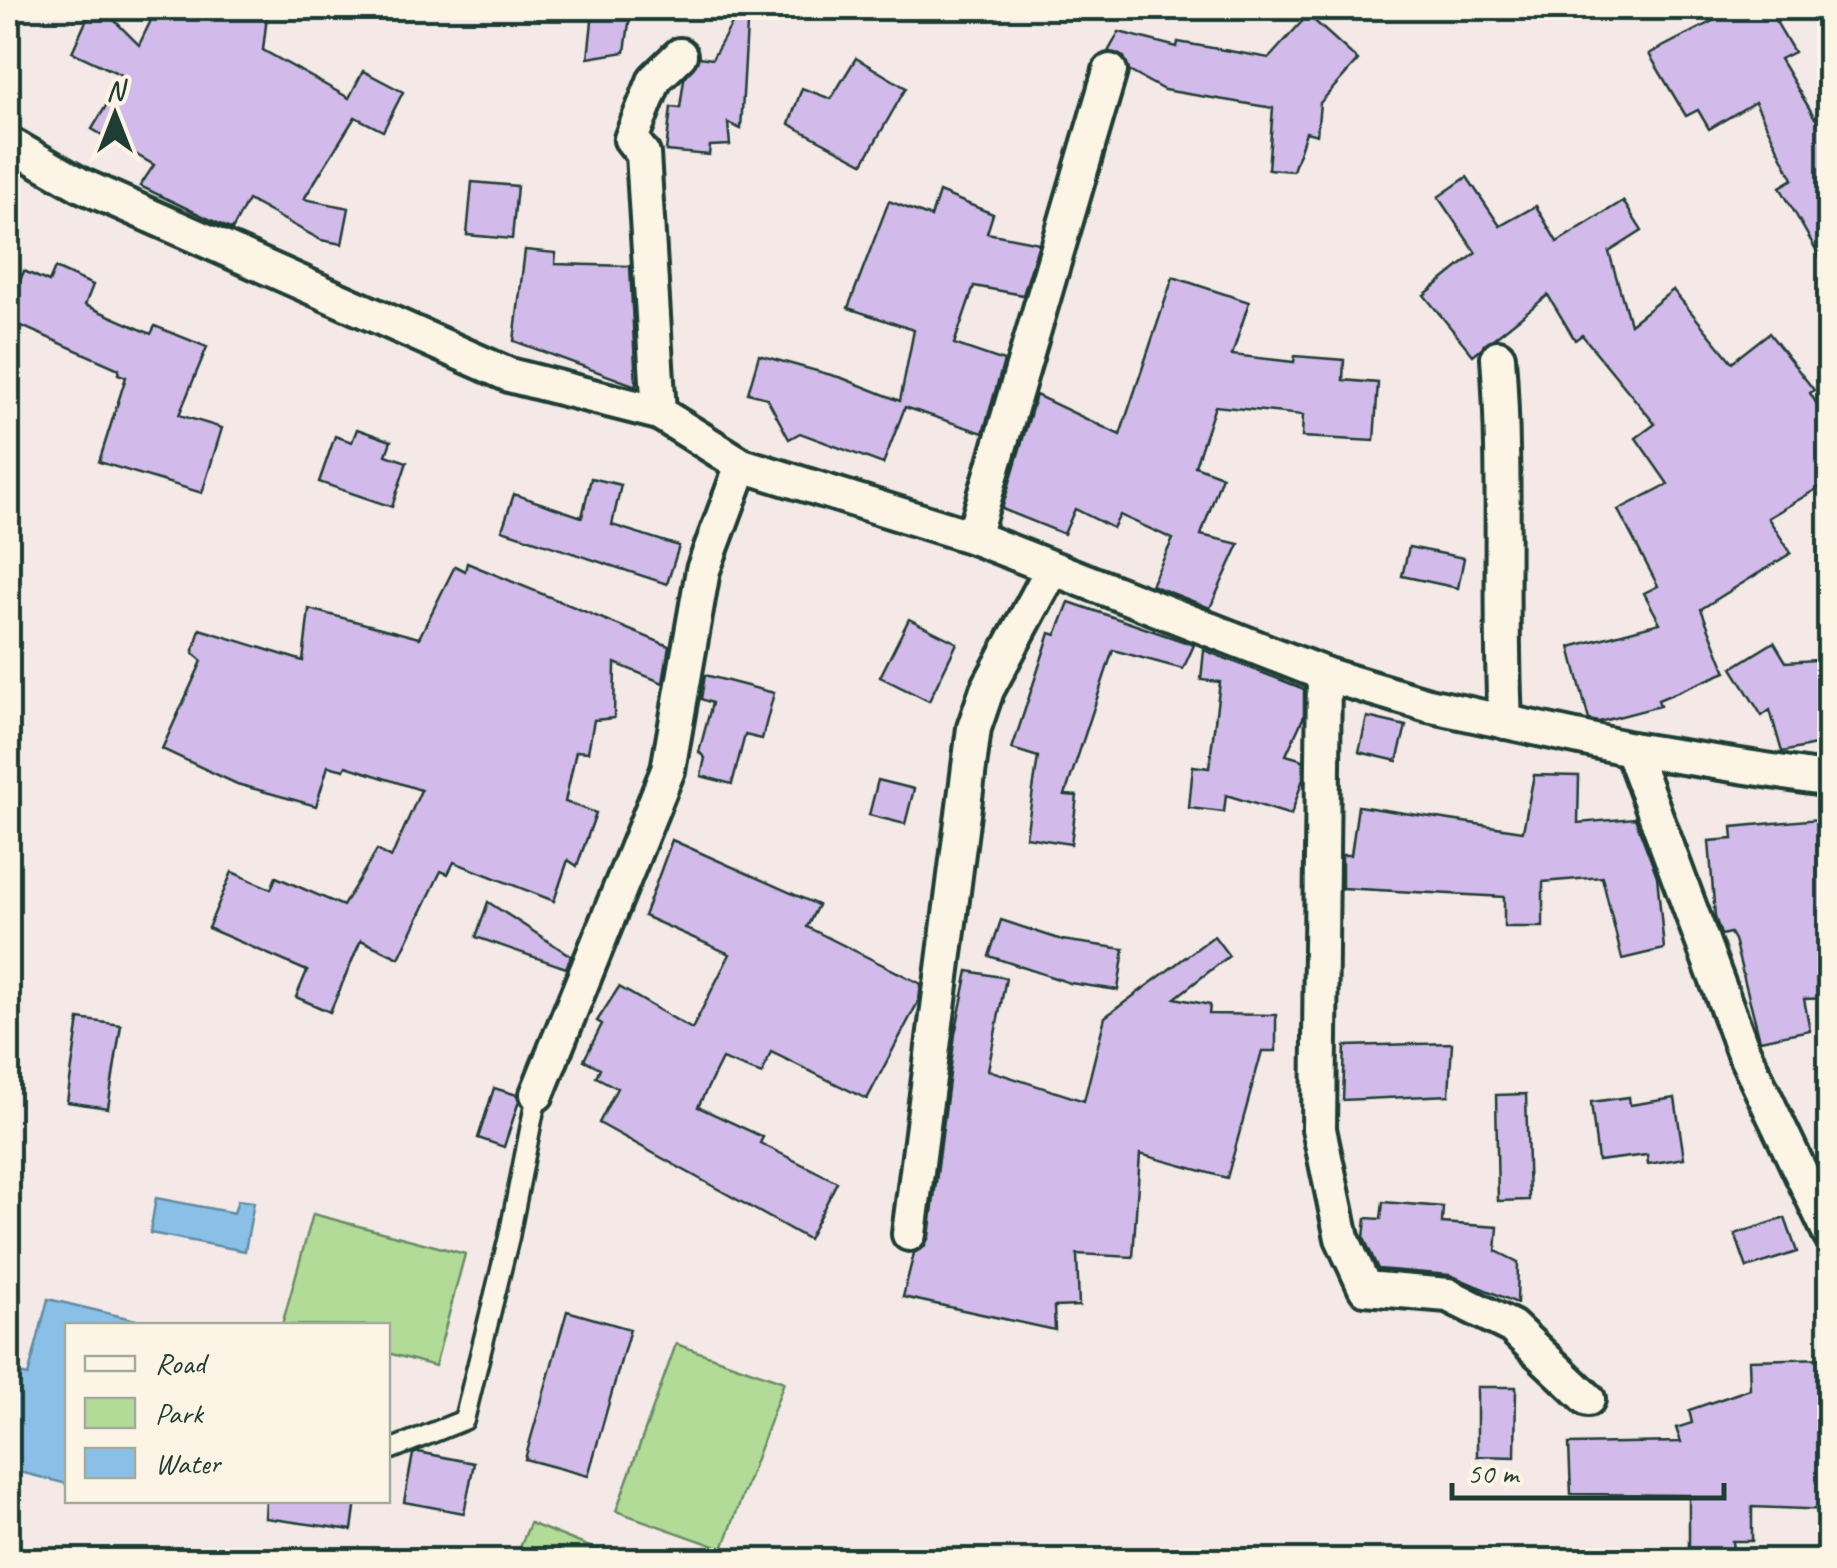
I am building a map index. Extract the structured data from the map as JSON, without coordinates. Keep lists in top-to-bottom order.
{
  "legend": ["Road", "Park", "Water"],
  "scale_bar": "50 m",
  "north": "top"
}
